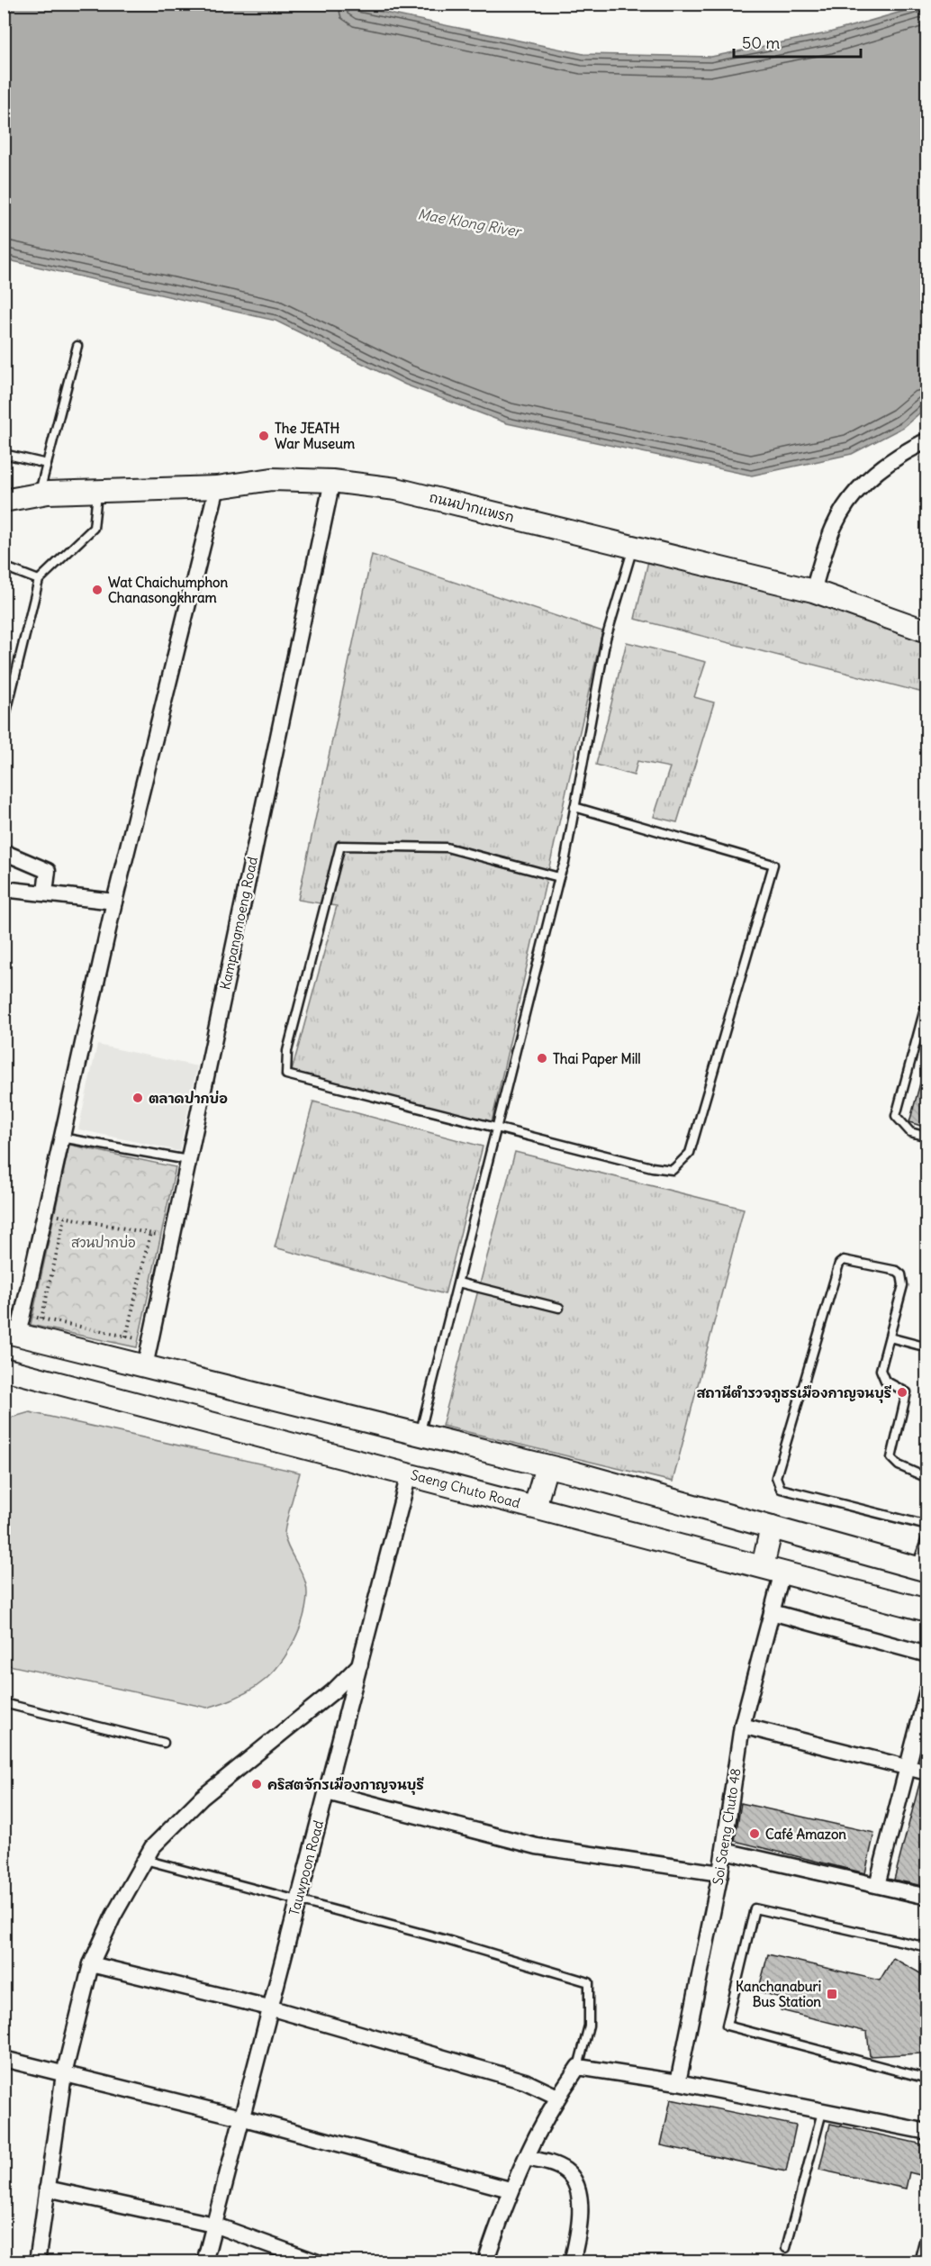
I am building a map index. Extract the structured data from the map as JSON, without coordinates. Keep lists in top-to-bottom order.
{
  "streets": {
    "main road": ["ถนนปากแพรก", "Saeng Chuto Road"],
    "street": ["Kampangmoeng Road", "Soi Saeng Chuto 48", "Tauwpoon Road"]
  },
  "crossings": [
    ["ถนนปากแพรก", "Kampangmoeng Road"],
    ["Saeng Chuto Road", "Soi Saeng Chuto 48"],
    ["Saeng Chuto Road", "Tauwpoon Road"]
  ],
  "water": ["Mae Klong River"],
  "parks": ["สวนปากบ่อ"],
  "places": {
    "other": [
      "The JEATH War Museum",
      "Wat Chaichumphon Chanasongkhram",
      "Thai Paper Mill",
      "ตลาดปากบ่อ",
      "สถานีตำรวจภูธรเมืองกาญจนบุรี",
      "คริสตจักรเมืองกาญจนบุรี",
      "Café Amazon"
    ],
    "transit": ["Kanchanaburi Bus Station"]
  },
  "scale_bar": "50 m"
}
